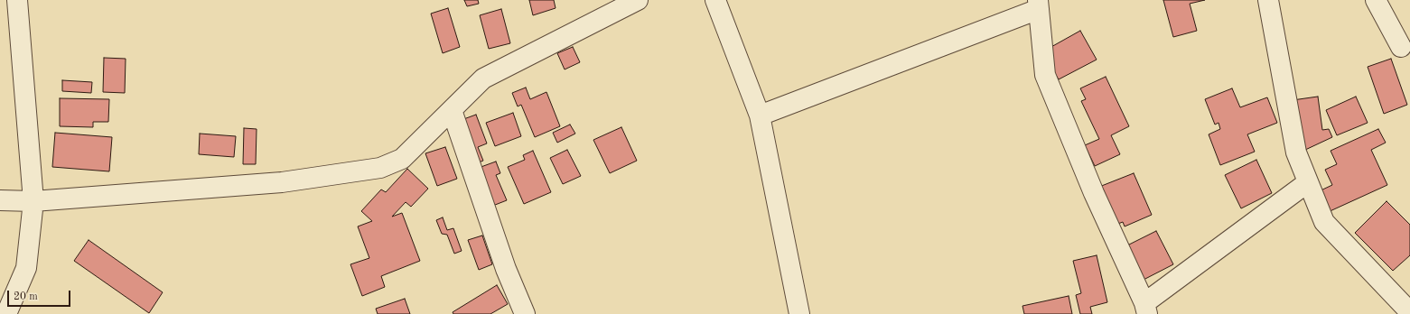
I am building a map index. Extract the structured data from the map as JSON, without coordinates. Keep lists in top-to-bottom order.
{
  "scale_bar": "20 m"
}
